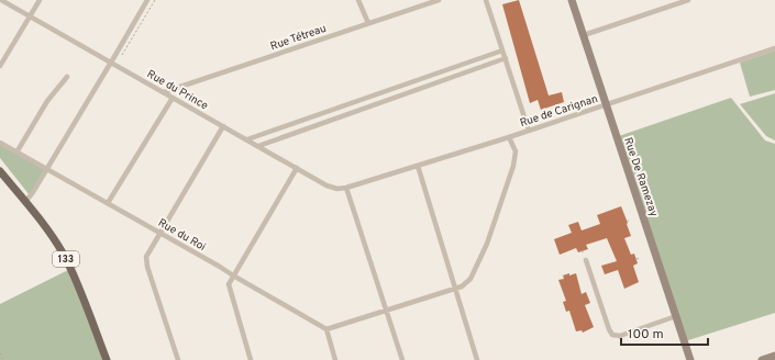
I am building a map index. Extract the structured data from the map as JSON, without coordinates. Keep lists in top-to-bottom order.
{
  "streets": {
    "main road": ["133"],
    "street": [
      "Rue Tétreau",
      "Rue du Prince",
      "Rue de Carignan",
      "Rue De Ramezay",
      "Rue du Roi"
    ]
  },
  "crossings": [
    ["Rue Tétreau", "Rue du Prince"],
    ["Rue du Prince", "Rue de Carignan"],
    ["Rue de Carignan", "Rue De Ramezay"]
  ],
  "scale_bar": "100 m"
}
